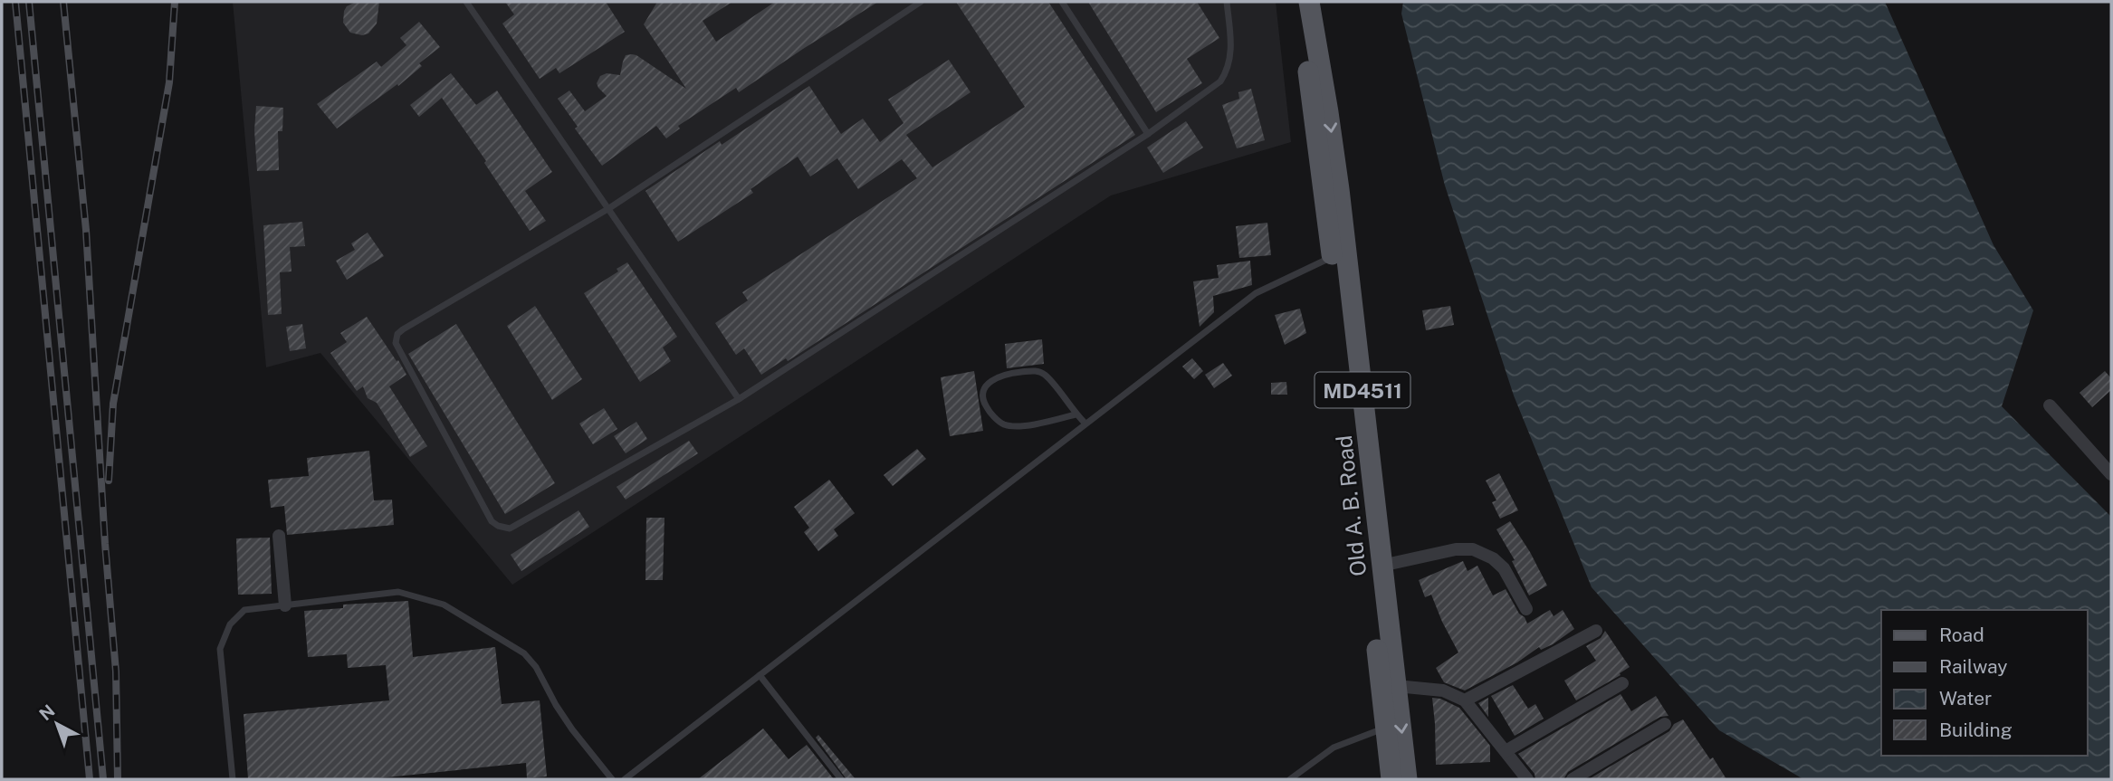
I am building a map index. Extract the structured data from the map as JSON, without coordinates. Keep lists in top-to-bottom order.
{
  "streets": {
    "main road": ["MD4511", "Old A. B. Road"]
  },
  "legend": [
    "Road",
    "Railway",
    "Water",
    "Building"
  ],
  "north": "top left"
}
